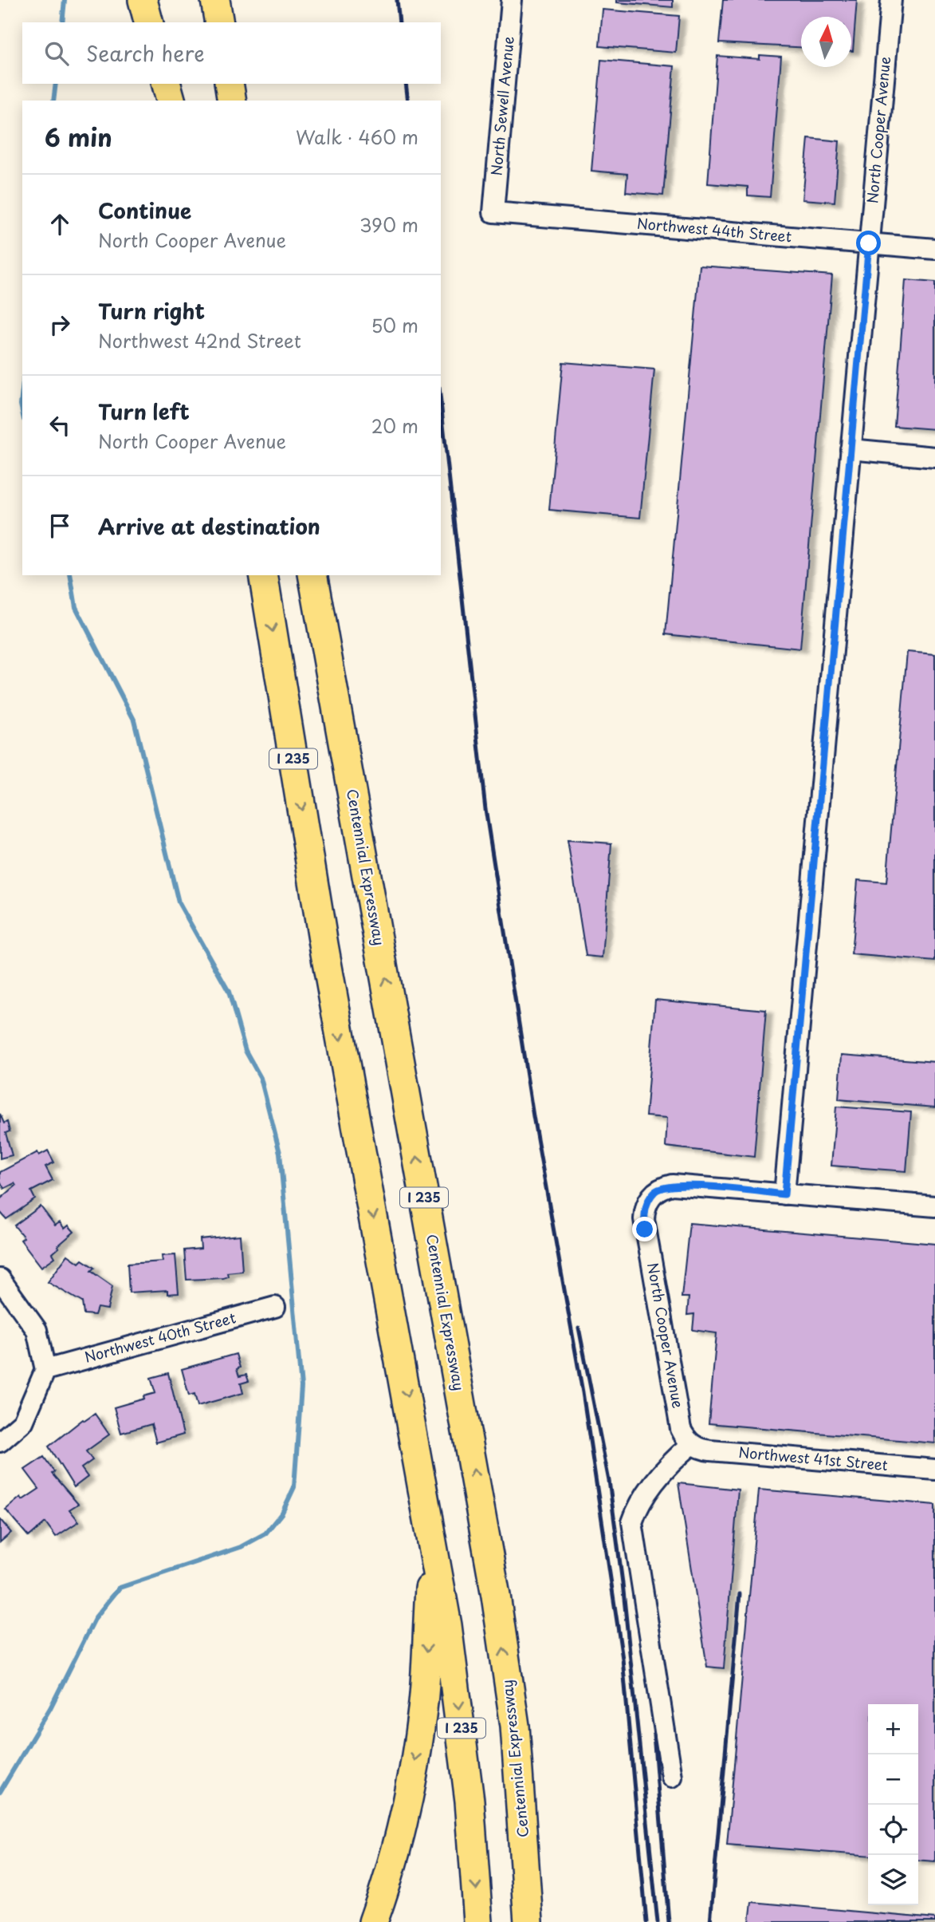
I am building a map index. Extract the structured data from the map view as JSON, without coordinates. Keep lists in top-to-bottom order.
{
  "streets": {
    "highway": ["I 235", "Centennial Expressway"],
    "street": [
      "North Sewell Avenue",
      "North Cooper Avenue",
      "Northwest 44th Street",
      "Northwest 40th Street",
      "Northwest 41st Street"
    ]
  },
  "crossings": [
    ["North Sewell Avenue", "Northwest 44th Street"],
    ["North Cooper Avenue", "Northwest 44th Street"],
    ["North Cooper Avenue", "Northwest 41st Street"]
  ],
  "north": "top",
  "page": {
    "search": "Search here",
    "heading": ["6 min", "Walk · 460 m"],
    "list": [
      ["Continue", "North Cooper Avenue", "390 m"],
      ["Turn right", "Northwest 42nd Street", "50 m"],
      ["Turn left", "North Cooper Avenue", "20 m"],
      "Arrive at destination"
    ],
    "map_buttons": ["+", "−"]
  }
}
